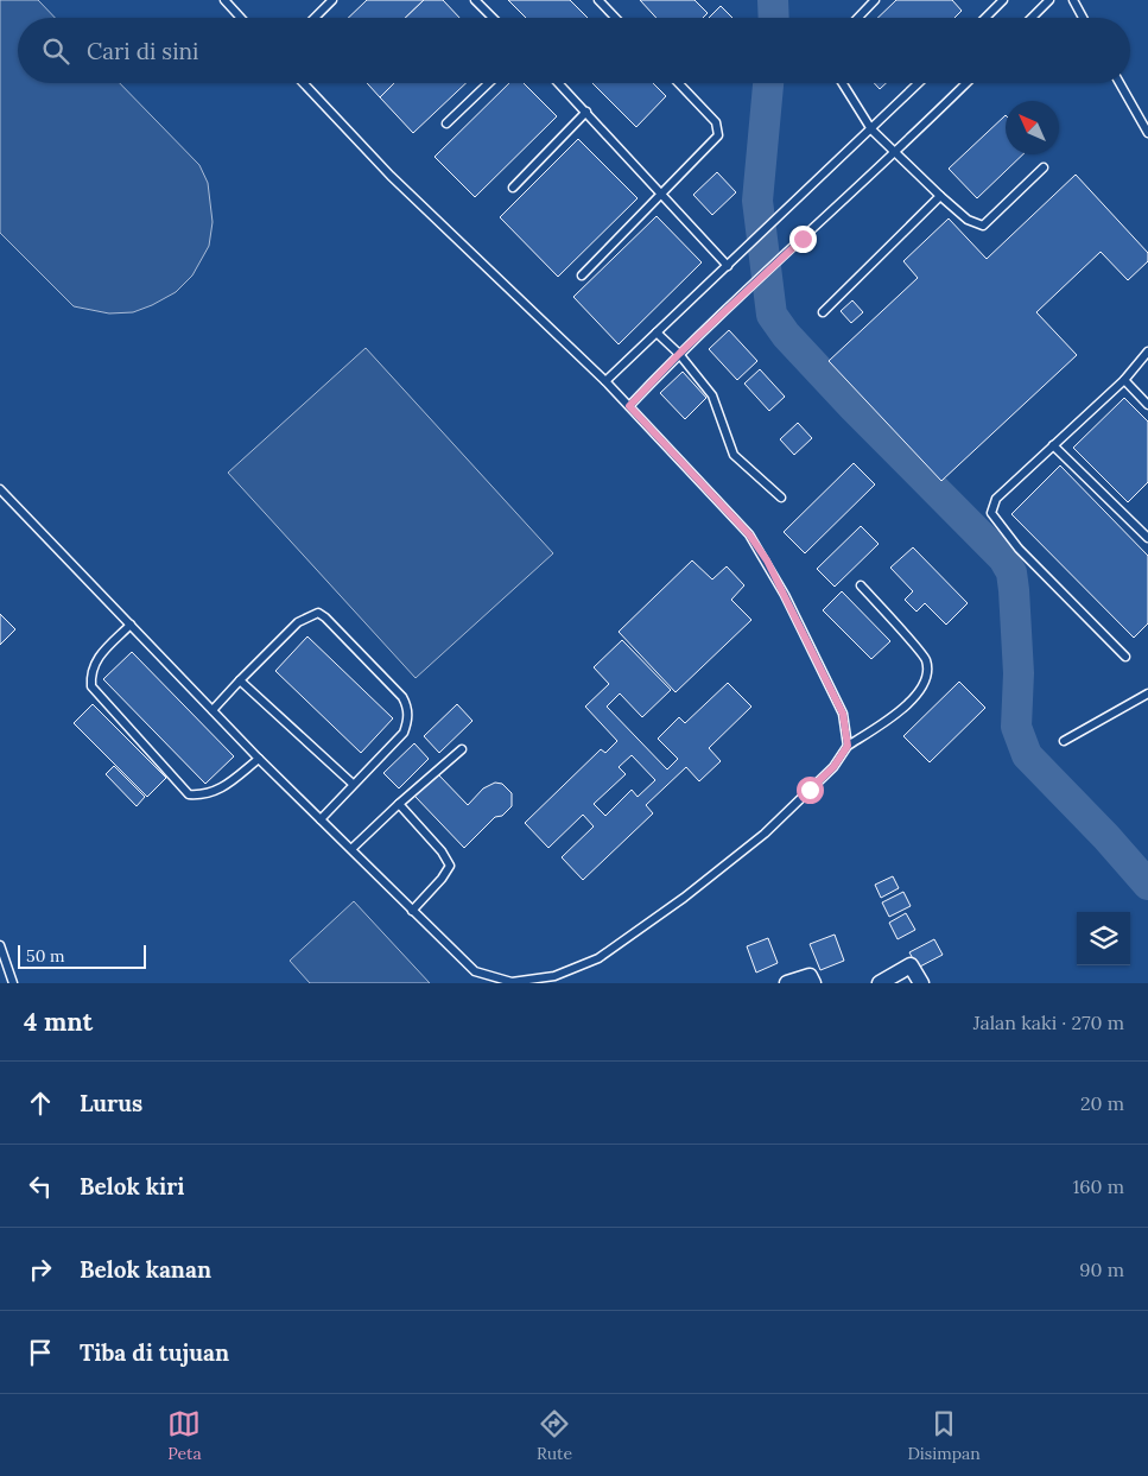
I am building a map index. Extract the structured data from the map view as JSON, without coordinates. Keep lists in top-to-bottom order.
{
  "scale_bar": "50 m",
  "north": "top left",
  "page": {
    "search": "Cari di sini",
    "scale": "50 m",
    "heading": ["4 mnt", "Jalan kaki · 270 m"],
    "list": [
      ["Lurus", "20 m"],
      ["Belok kiri", "160 m"],
      ["Belok kanan", "90 m"],
      "Tiba di tujuan"
    ],
    "nav": ["Peta", "Rute", "Disimpan"]
  }
}
